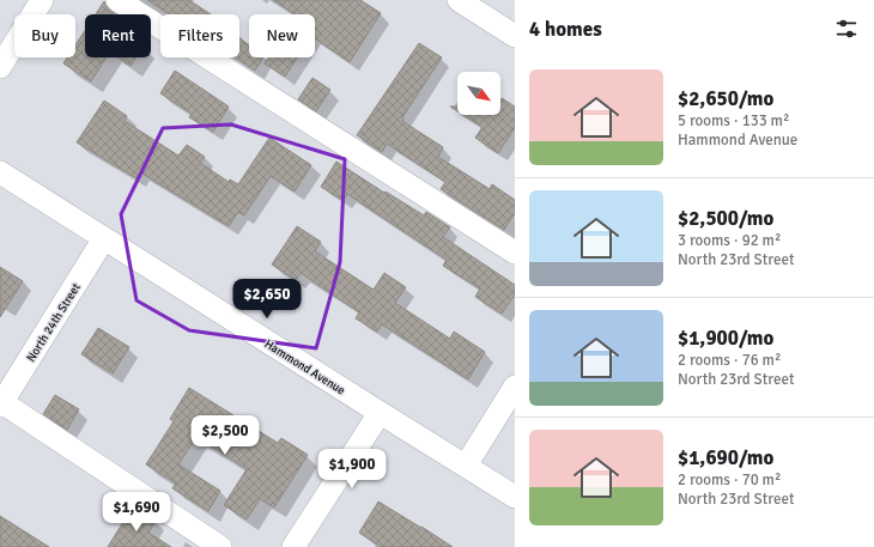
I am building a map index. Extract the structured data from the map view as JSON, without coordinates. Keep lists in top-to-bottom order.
{
  "streets": {
    "street": ["North 24th Street", "Hammond Avenue"]
  },
  "crossings": [
    ["North 24th Street", "Hammond Avenue"]
  ],
  "north": "bottom right",
  "page": {
    "heading": "4 homes",
    "chip": [
      "Buy",
      "Rent",
      "Filters",
      "New"
    ],
    "list": [
      {
        "name": "$2,650/mo",
        "note": "5 rooms · 133 m² · Hammond Avenue"
      },
      {
        "name": "$2,500/mo",
        "note": "3 rooms · 92 m² · North 23rd Street"
      },
      {
        "name": "$1,900/mo",
        "note": "2 rooms · 76 m² · North 23rd Street"
      },
      {
        "name": "$1,690/mo",
        "note": "2 rooms · 70 m² · North 23rd Street"
      }
    ],
    "price": [
      "$2,650",
      "$2,500",
      "$1,900",
      "$1,690"
    ]
  }
}
